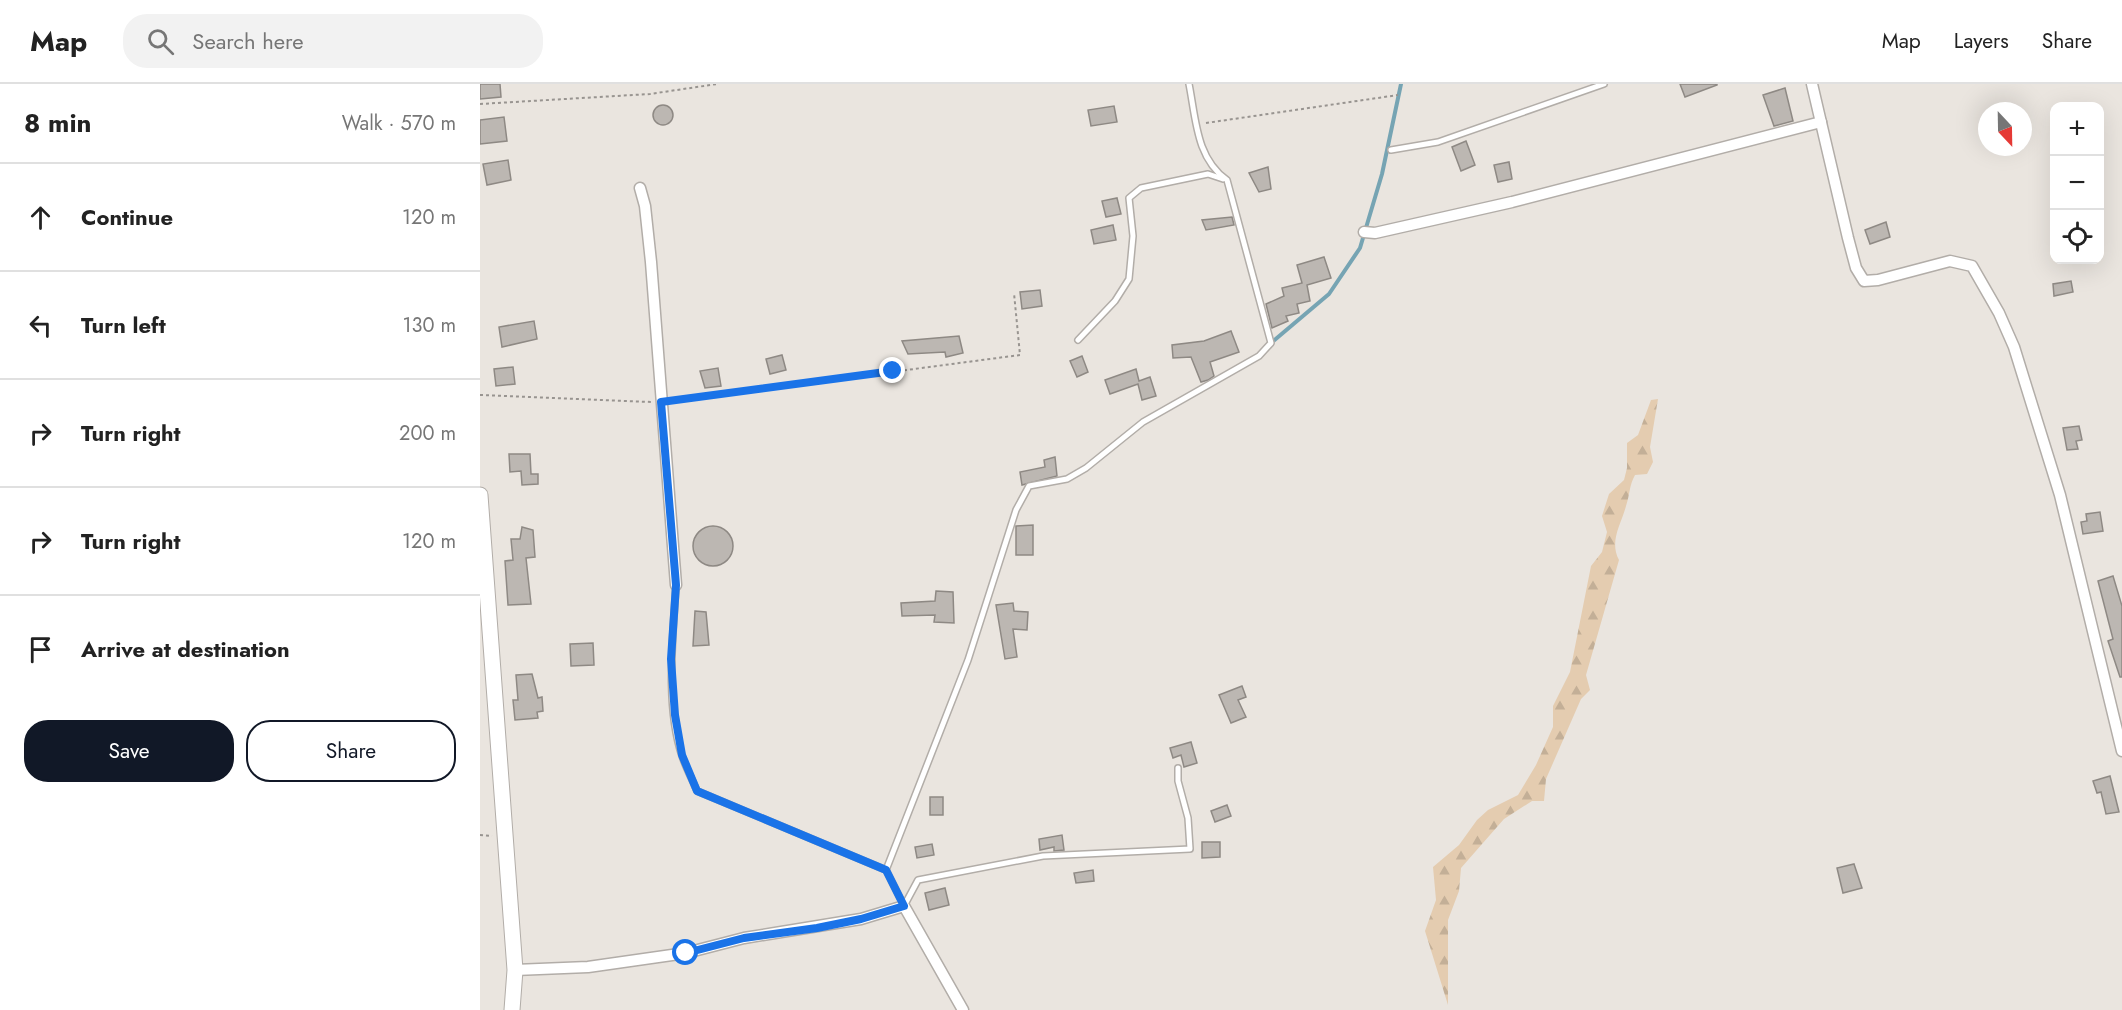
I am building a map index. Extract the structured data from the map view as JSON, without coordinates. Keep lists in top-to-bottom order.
{
  "north": "bottom",
  "page": {
    "header": "Map",
    "search": "Search here",
    "nav": ["Map", "Layers", "Share"],
    "heading": ["8 min", "Walk · 570 m"],
    "map_buttons": ["+", "−"],
    "list": [
      ["Continue", "120 m"],
      ["Turn left", "130 m"],
      ["Turn right", "200 m"],
      ["Turn right", "120 m"],
      "Arrive at destination"
    ],
    "buttons": ["Save", "Share"]
  }
}
